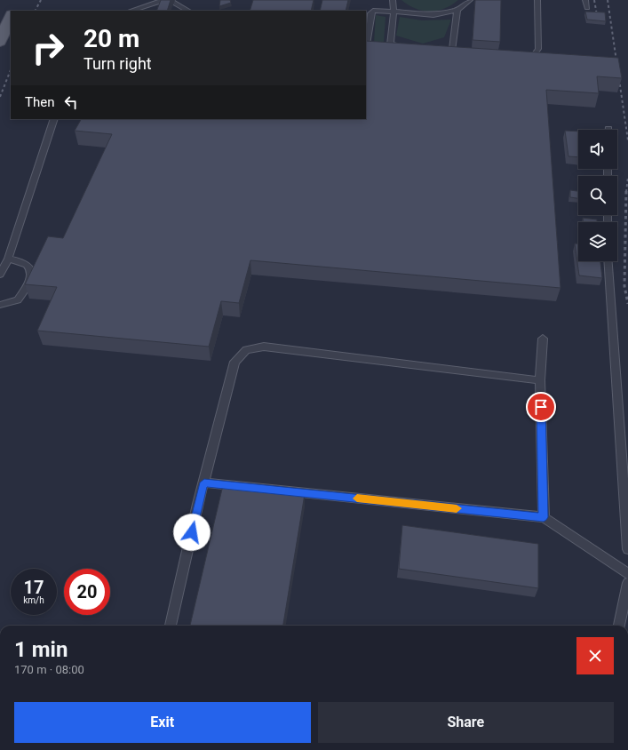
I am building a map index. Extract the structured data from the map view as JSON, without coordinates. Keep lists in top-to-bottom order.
{
  "page": {
    "turn": ["20 m", "Turn right"],
    "then": "Then",
    "speed": "17 km/h",
    "limit": "20",
    "heading": ["1 min", "170 m · 08:00"],
    "buttons": ["Exit", "Share"]
  }
}
